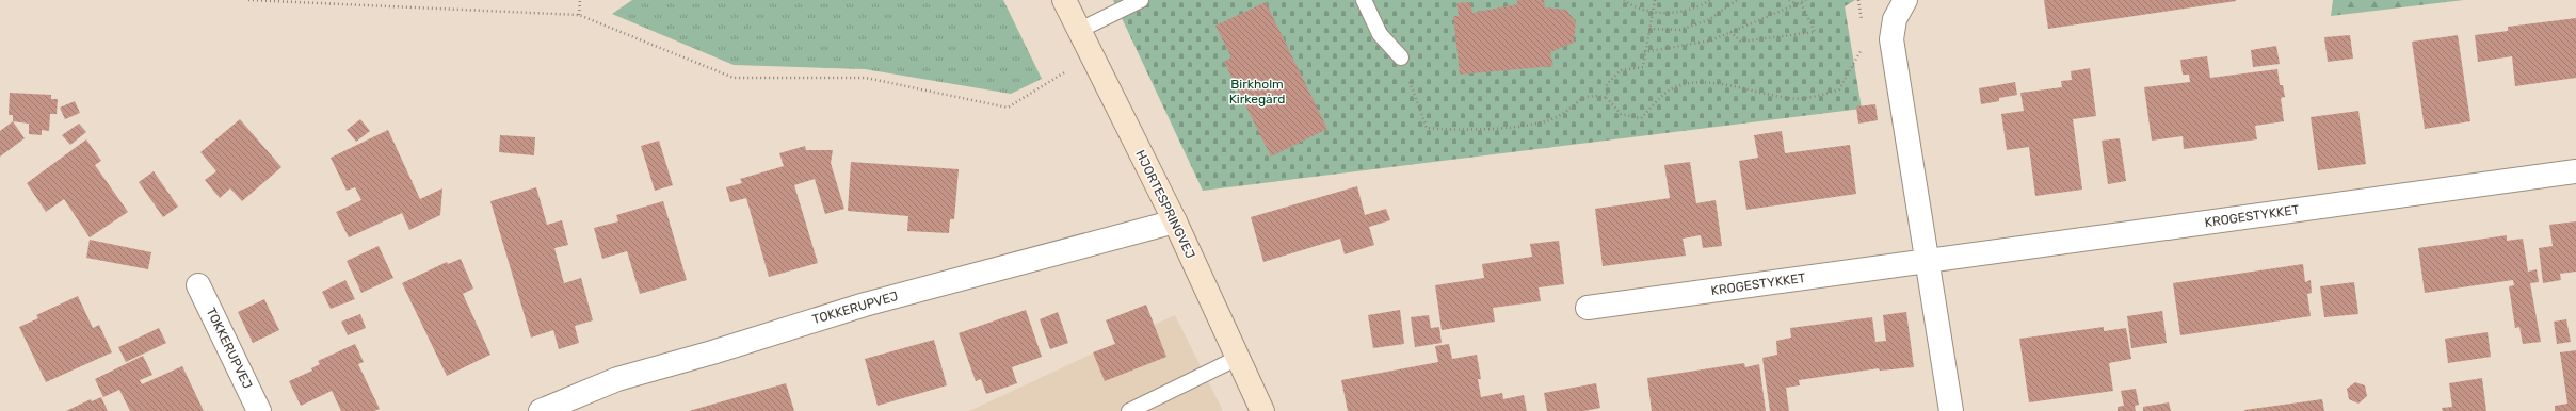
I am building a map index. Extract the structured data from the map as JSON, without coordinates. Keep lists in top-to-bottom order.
{
  "streets": {
    "street": ["HJORTESPRINGVEJ", "KROGESTYKKET", "TOKKERUPVEJ"]
  },
  "crossings": [
    ["HJORTESPRINGVEJ", "TOKKERUPVEJ"]
  ],
  "parks": ["Birkholm Kirkegård"]
}
